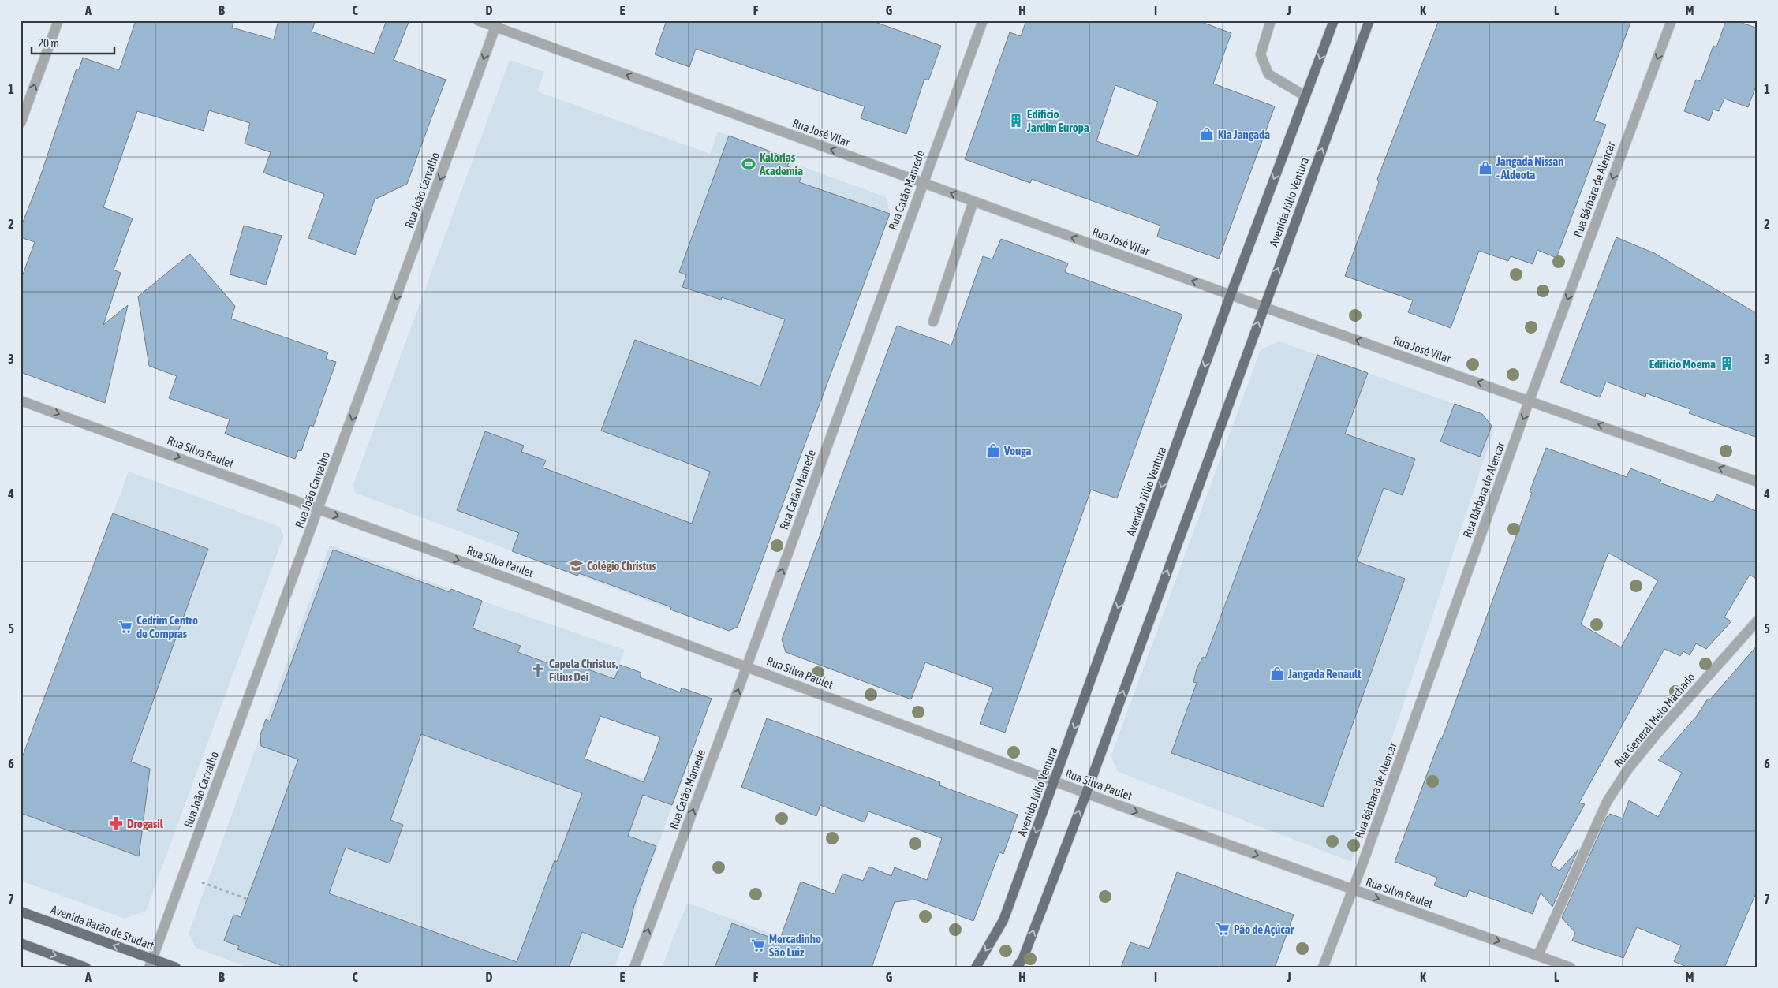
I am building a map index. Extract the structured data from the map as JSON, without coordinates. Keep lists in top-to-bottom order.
{
  "streets": {
    "main road": ["Avenida Júlio Ventura", "Avenida Barão de Studart"],
    "street": [
      "Rua José Vilar",
      "Rua Bárbara de Alencar",
      "Rua João Carvalho",
      "Rua Catão Mamede",
      "Rua Silva Paulet",
      "Rua General Melo Machado"
    ]
  },
  "crossings": [
    ["Rua José Vilar", "Rua Bárbara de Alencar"],
    ["Rua José Vilar", "Rua João Carvalho"],
    ["Rua José Vilar", "Rua Catão Mamede"],
    ["Rua José Vilar", "Avenida Júlio Ventura"],
    ["Rua Bárbara de Alencar", "Rua Silva Paulet"],
    ["Rua João Carvalho", "Rua Silva Paulet"],
    ["Rua João Carvalho", "Avenida Barão de Studart"],
    ["Rua Catão Mamede", "Rua Silva Paulet"],
    ["Avenida Júlio Ventura", "Rua Silva Paulet"],
    ["Rua Silva Paulet", "Rua General Melo Machado"]
  ],
  "one_way": [
    "Rua José Vilar",
    "Rua Bárbara de Alencar",
    "Rua João Carvalho",
    "Rua Catão Mamede",
    "Rua Silva Paulet"
  ],
  "places": {
    "building": ["Edifício Jardim Europa", "Edifício Moema"],
    "shop": [
      "Kia Jangada",
      "Jangada Nissan - Aldeota",
      "Vouga",
      "Jangada Renault"
    ],
    "sports": ["Kalorias Academia"],
    "school or university": ["Colégio Christus"],
    "supermarket": ["Cedrim Centro de Compras", "Pão de Açúcar", "Mercadinho São Luiz"],
    "church": ["Capela Christus, Filius Dei"],
    "pharmacy": ["Drogasil"]
  },
  "scale_bar": "20 m",
  "grid": {
    "columns": [
      "A",
      "B",
      "C",
      "D",
      "E",
      "F",
      "G",
      "H",
      "I",
      "J",
      "K",
      "L",
      "M"
    ],
    "rows": [
      "1",
      "2",
      "3",
      "4",
      "5",
      "6",
      "7"
    ]
  }
}
